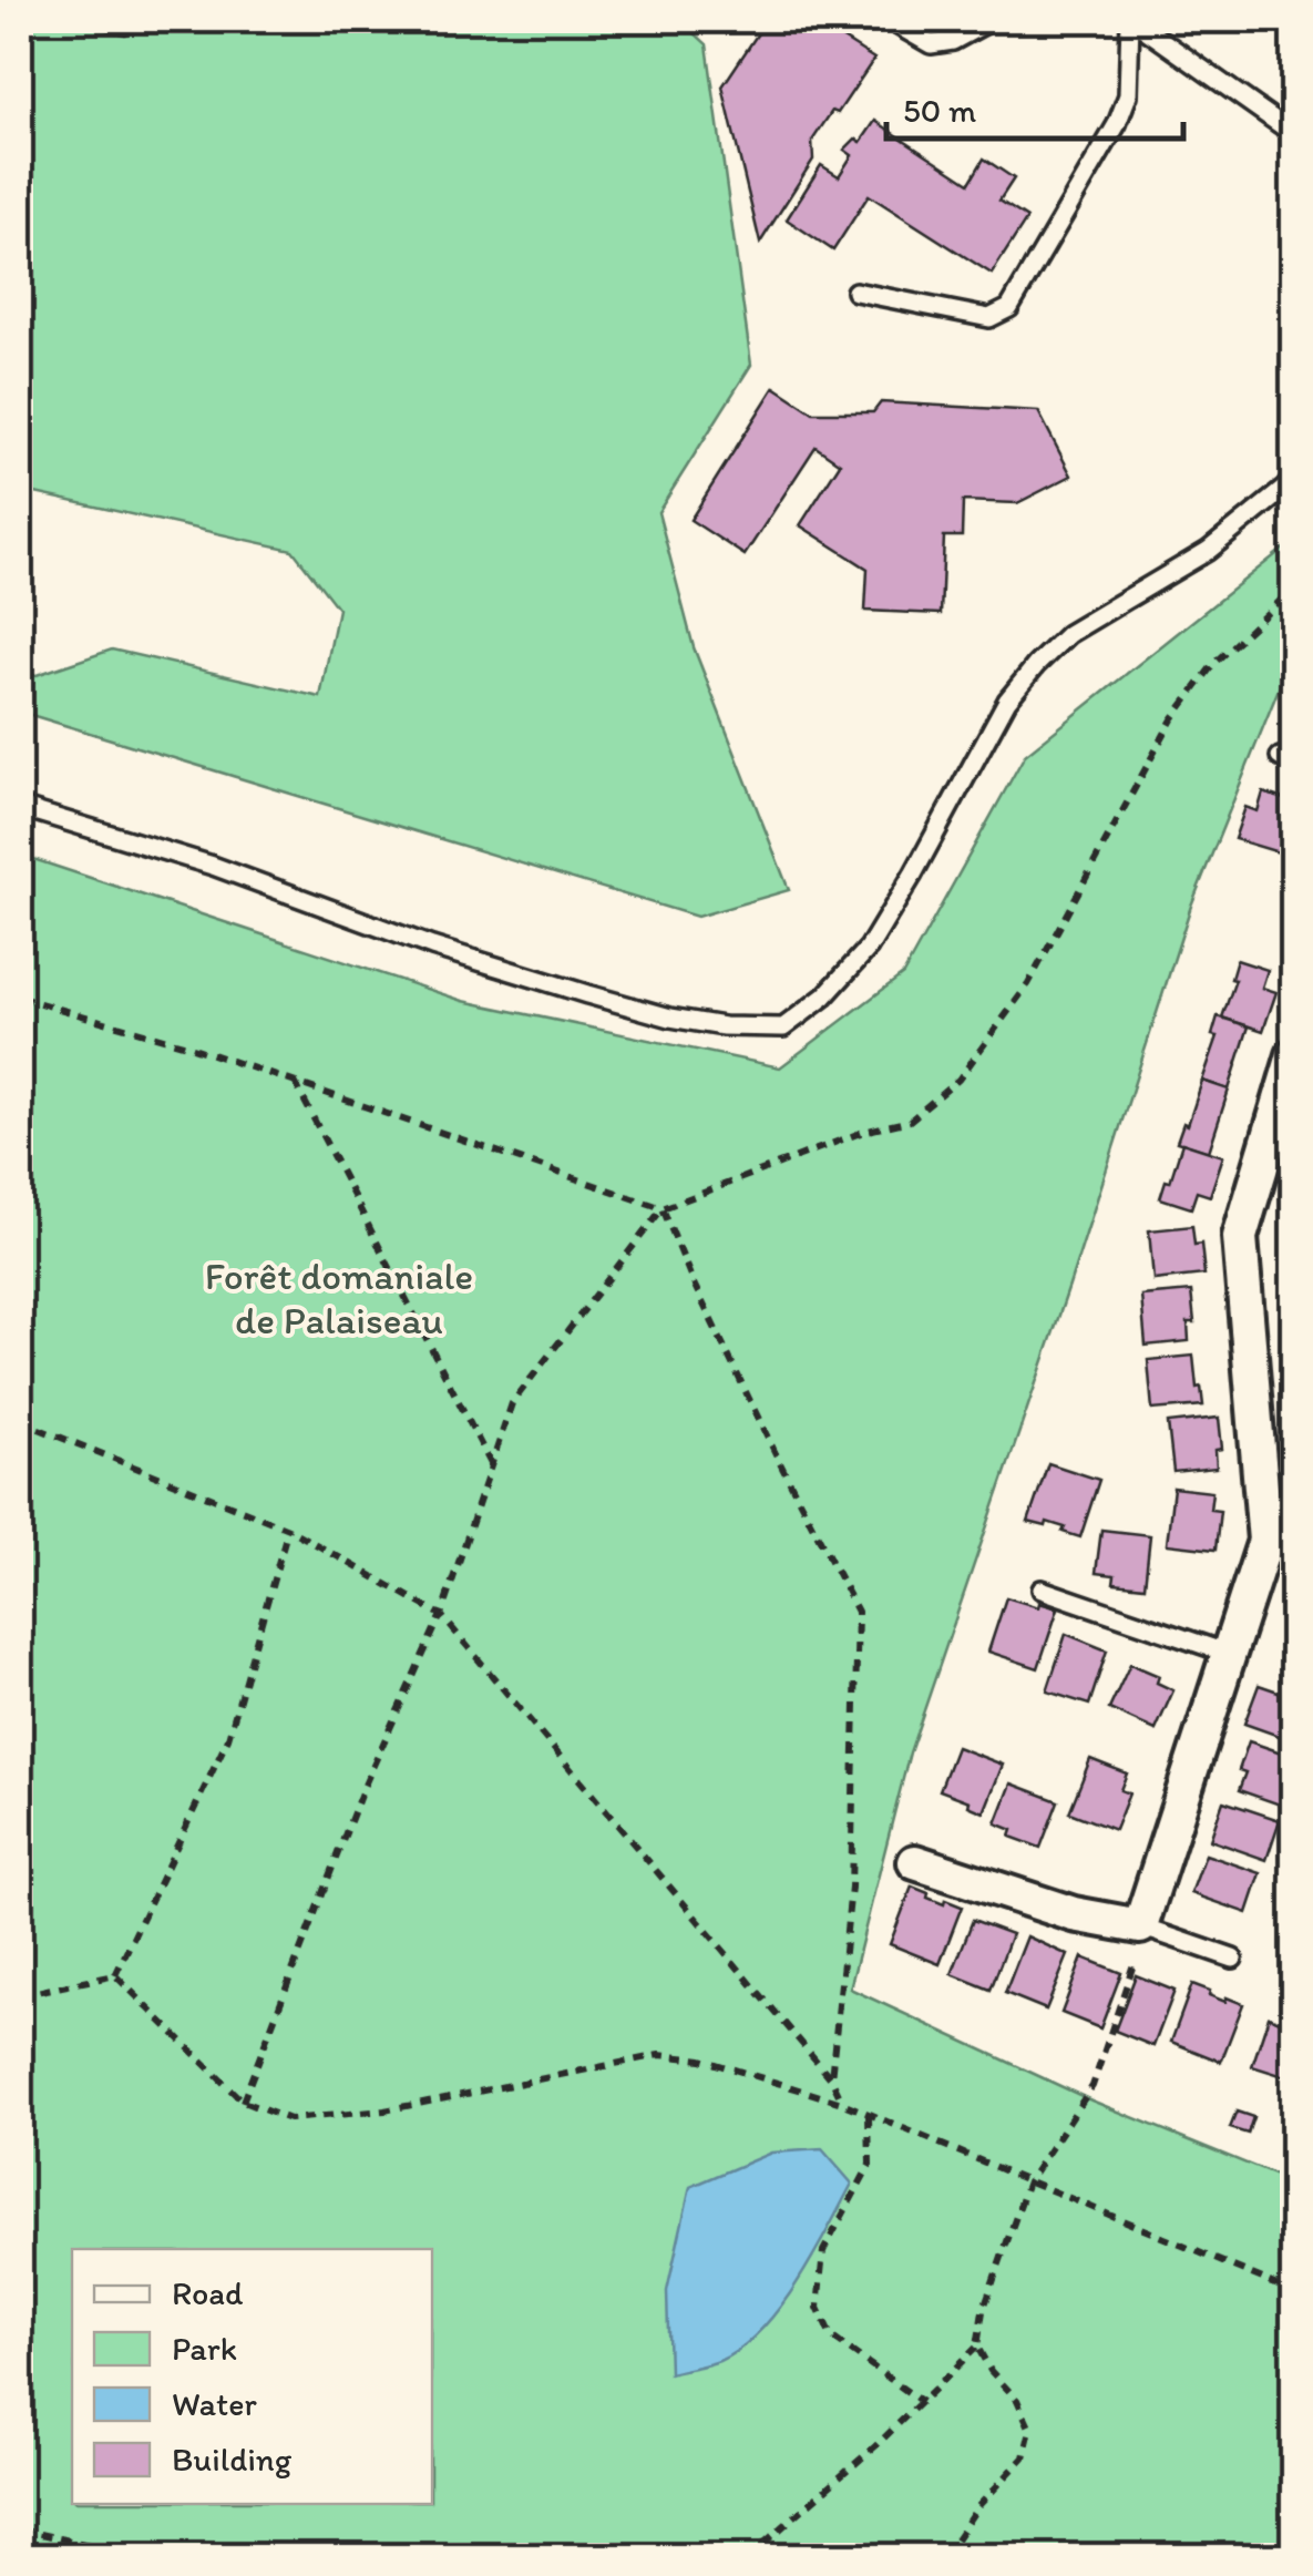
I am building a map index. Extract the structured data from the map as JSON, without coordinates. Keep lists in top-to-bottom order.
{
  "parks": ["Forêt domaniale de Palaiseau"],
  "legend": [
    "Road",
    "Park",
    "Water",
    "Building"
  ],
  "scale_bar": "50 m"
}
